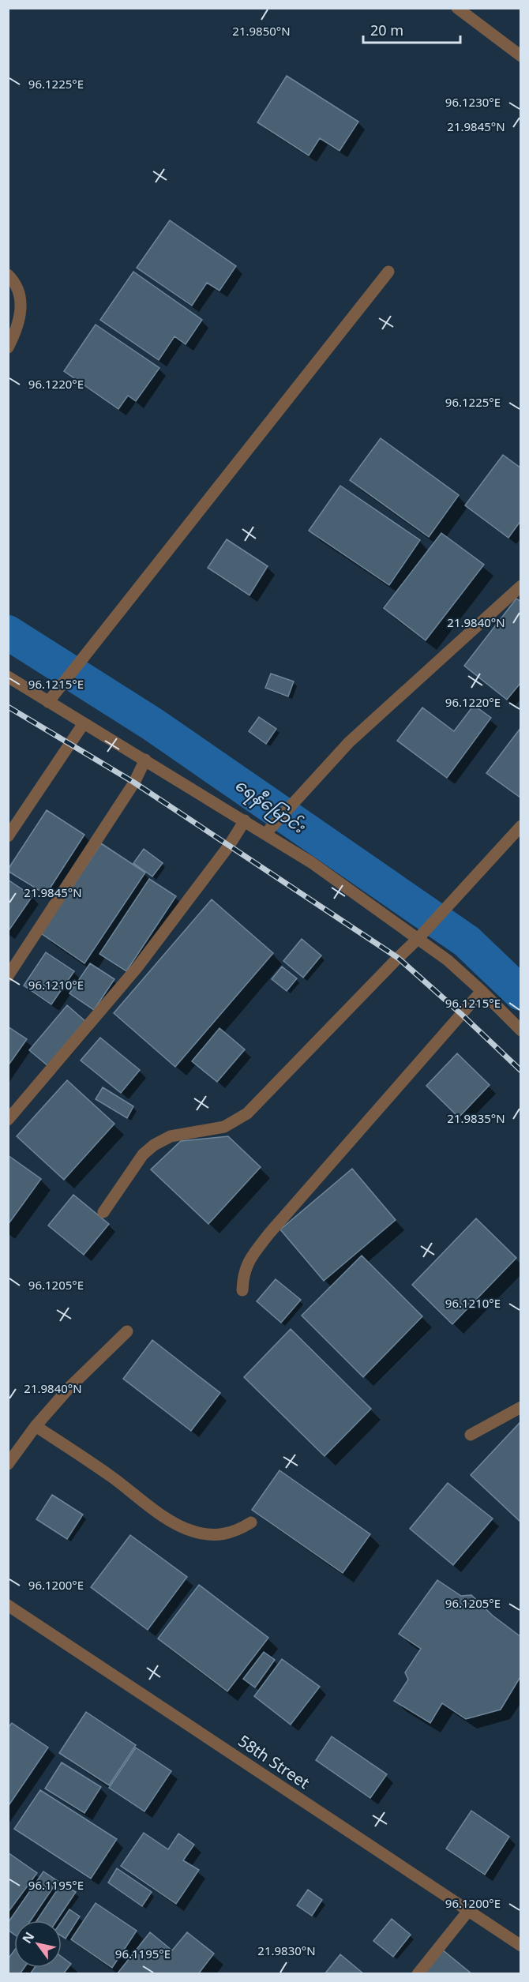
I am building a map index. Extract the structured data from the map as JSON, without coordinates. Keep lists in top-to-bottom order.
{
  "streets": {
    "street": ["58th Street"]
  },
  "water": ["ရေနီမြောင်း"],
  "scale_bar": "20 m",
  "north": "top left",
  "coordinates": [
    "21.9850°N",
    "96.1225°E",
    "96.1230°E",
    "21.9845°N",
    "96.1220°E",
    "21.9840°N",
    "96.1215°E",
    "96.1210°E",
    "21.9835°N",
    "96.1205°E",
    "96.1200°E",
    "96.1195°E",
    "21.9830°N"
  ]
}
